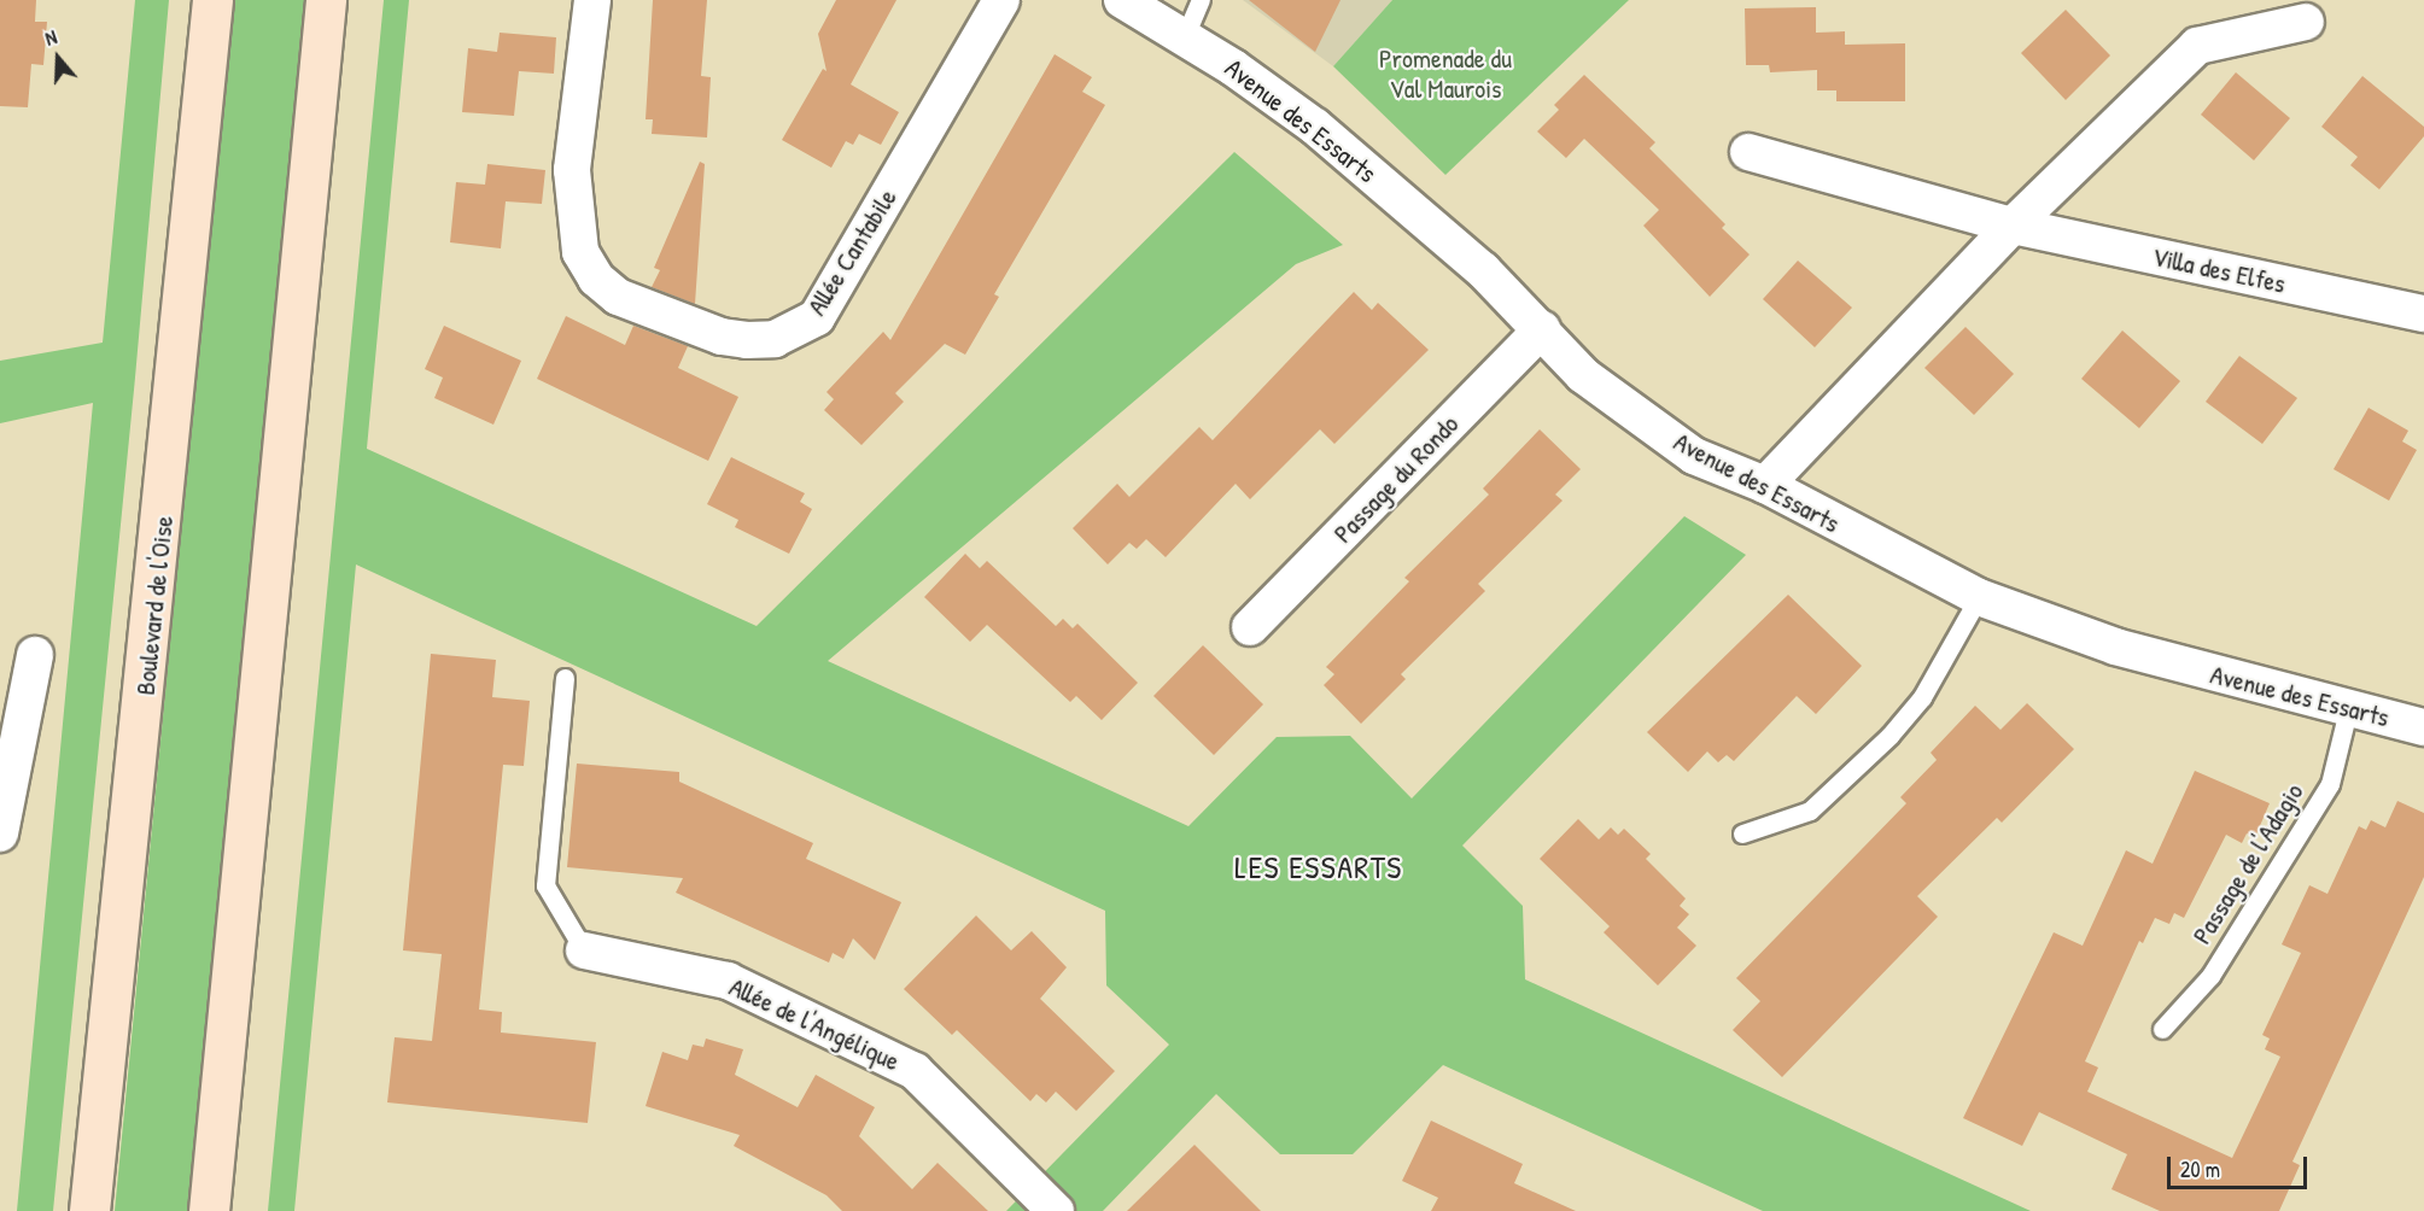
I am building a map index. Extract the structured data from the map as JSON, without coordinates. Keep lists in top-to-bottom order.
{
  "streets": {
    "main road": ["Boulevard de l'Oise"],
    "street": [
      "Avenue des Essarts",
      "Allée Cantabile",
      "Villa des Elfes",
      "Passage du Rondo",
      "Allée de l'Angélique"
    ],
    "lane": ["Passage de l'Adagio"]
  },
  "crossings": [
    ["Avenue des Essarts", "Passage du Rondo"],
    ["Avenue des Essarts", "Passage de l'Adagio"]
  ],
  "districts": ["LES ESSARTS"],
  "parks": ["Promenade du Val Maurois"],
  "scale_bar": "20 m",
  "north": "top"
}
